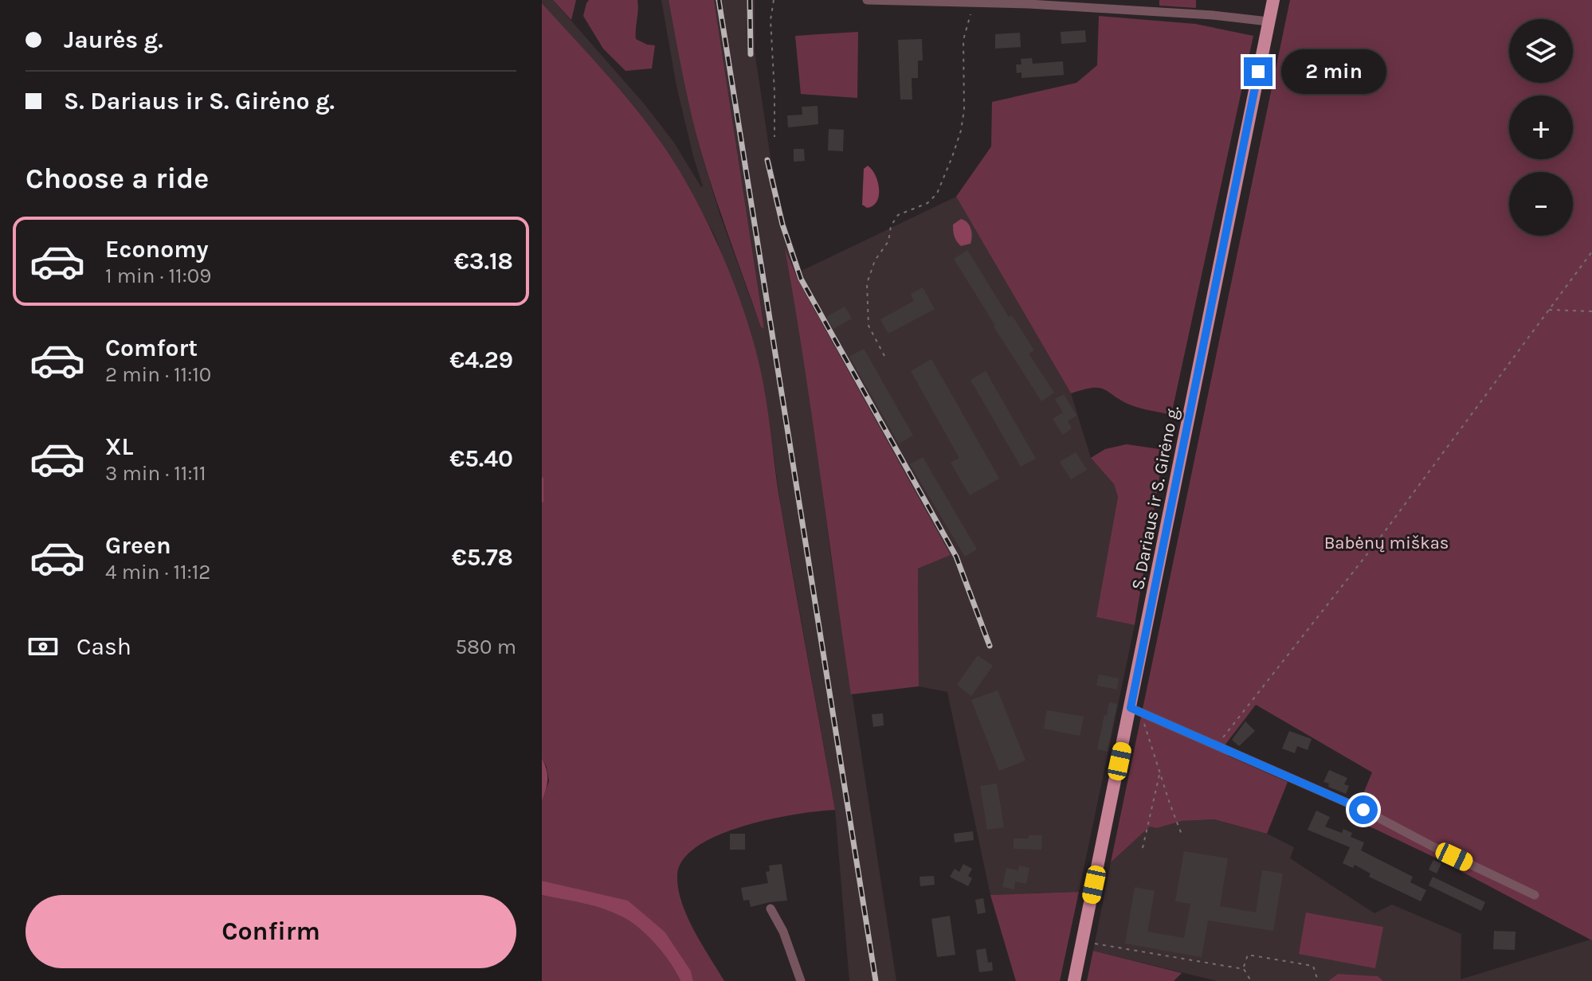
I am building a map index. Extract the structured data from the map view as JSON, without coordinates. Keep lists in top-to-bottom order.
{
  "streets": {
    "main road": ["S. Dariaus ir S. Girėno g."]
  },
  "parks": ["Babėnų miškas"],
  "page": {
    "banner": ["Jaurės g.", "S. Dariaus ir S. Girėno g."],
    "map_buttons": ["+", "−"],
    "bubble": "2 min",
    "heading": "Choose a ride",
    "list": [
      {
        "name": "Economy",
        "note": "1 min · 11:09",
        "value": "€3.18"
      },
      {
        "name": "Comfort",
        "note": "2 min · 11:10",
        "value": "€4.29"
      },
      {
        "name": "XL",
        "note": "3 min · 11:11",
        "value": "€5.40"
      },
      {
        "name": "Green",
        "note": "4 min · 11:12",
        "value": "€5.78"
      }
    ],
    "pay": ["Cash", "580 m"],
    "buttons": "Confirm"
  }
}
